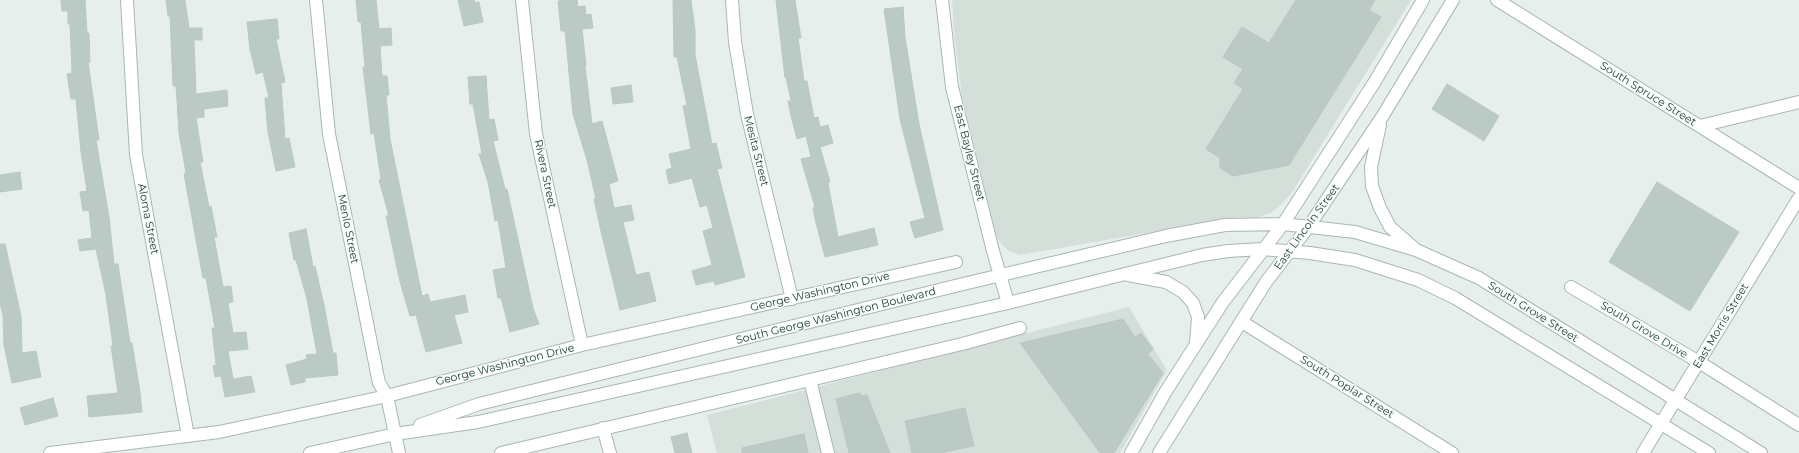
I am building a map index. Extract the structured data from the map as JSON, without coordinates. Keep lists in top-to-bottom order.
{
  "streets": {
    "street": [
      "South Spruce Street",
      "Mesita Street",
      "East Bayley Street",
      "Rivera Street",
      "Aloma Street",
      "East Lincoln Street",
      "Menlo Street",
      "George Washington Drive",
      "South Grove Street",
      "South George Washington Boulevard",
      "East Morris Street",
      "South Grove Drive",
      "South Poplar Street"
    ]
  },
  "crossings": [
    ["Mesita Street", "George Washington Drive"],
    ["East Bayley Street", "South George Washington Boulevard"],
    ["Rivera Street", "George Washington Drive"],
    ["Aloma Street", "George Washington Drive"],
    ["East Lincoln Street", "South Grove Street"],
    ["East Lincoln Street", "South George Washington Boulevard"],
    ["East Lincoln Street", "South Poplar Street"],
    ["Menlo Street", "George Washington Drive"],
    ["Menlo Street", "South George Washington Boulevard"],
    ["South Grove Street", "South George Washington Boulevard"],
    ["South Grove Street", "East Morris Street"],
    ["East Morris Street", "South Grove Drive"]
  ]
}
